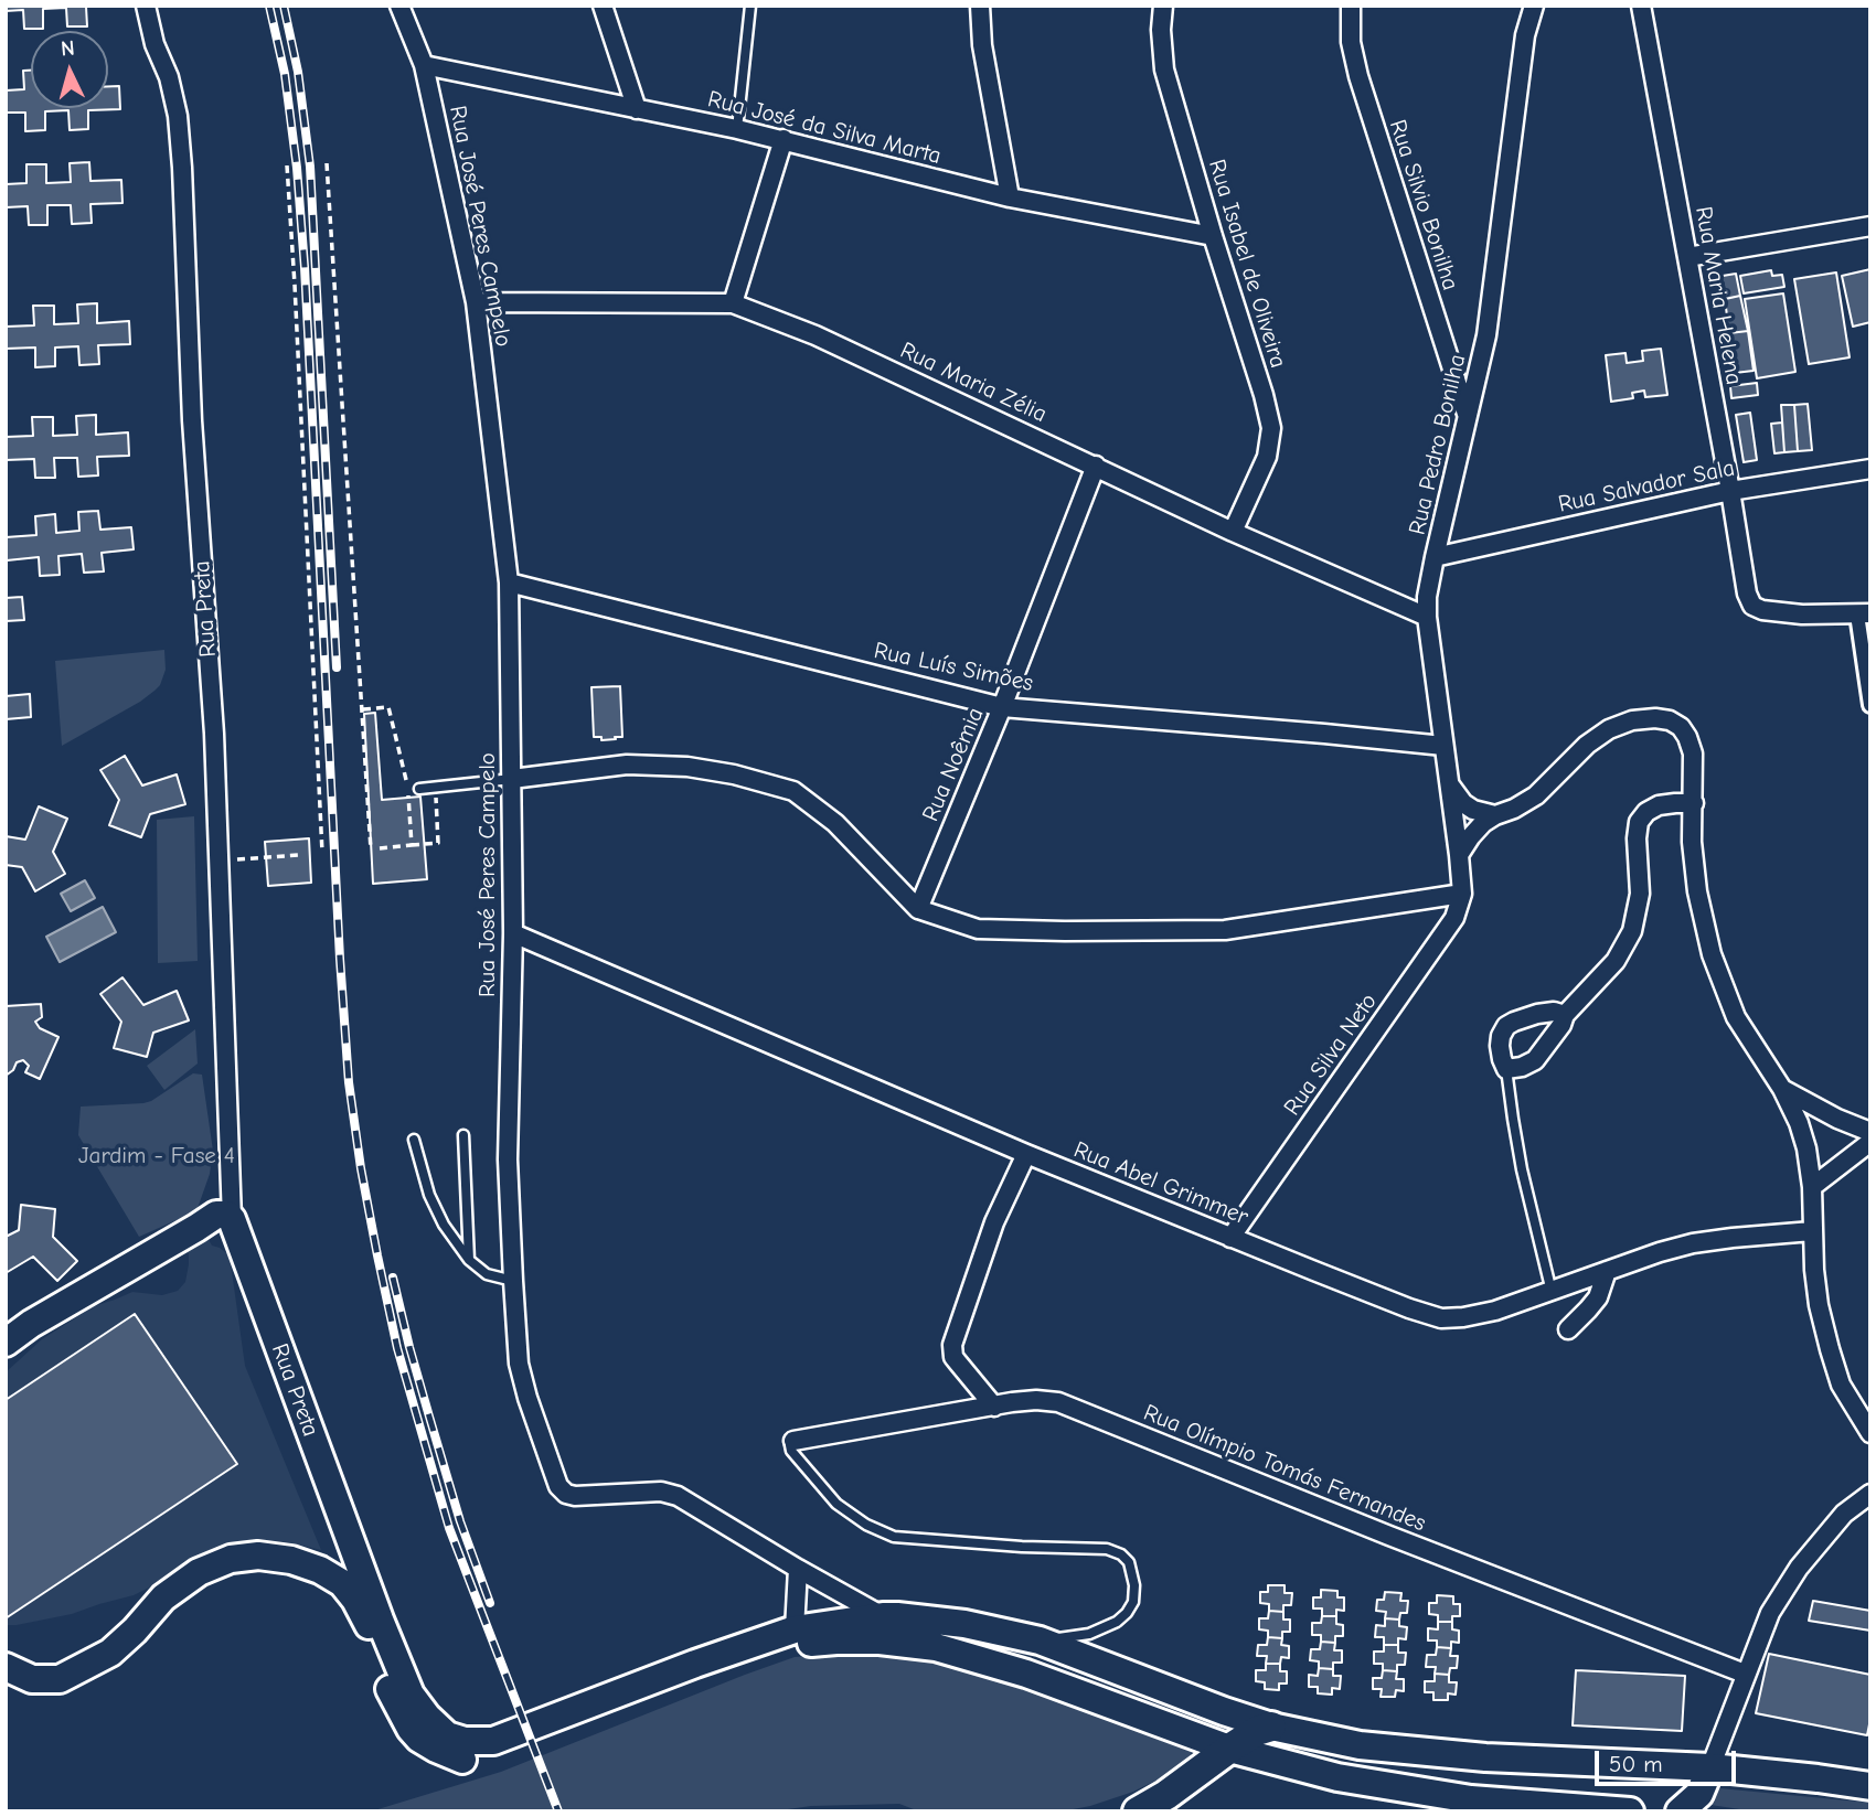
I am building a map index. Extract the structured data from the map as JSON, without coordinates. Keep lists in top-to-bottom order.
{
  "streets": {
    "main road": ["Rua Preta"],
    "street": [
      "Rua José da Silva Marta",
      "Rua Silvio Bonilha",
      "Rua José Peres Campelo",
      "Rua Isabel de Oliveira",
      "Rua Maria Helena",
      "Rua Maria Zélia",
      "Rua Pedro Bonilha",
      "Rua Salvador Sala",
      "Rua Luís Simões",
      "Rua Noêmia",
      "Rua Silva Neto",
      "Rua Abel Grimmer",
      "Rua Olímpio Tomás Fernandes"
    ]
  },
  "crossings": [
    ["Rua José da Silva Marta", "Rua José Peres Campelo"],
    ["Rua José da Silva Marta", "Rua Isabel de Oliveira"],
    ["Rua Silvio Bonilha", "Rua Pedro Bonilha"],
    ["Rua José Peres Campelo", "Rua Maria Zélia"],
    ["Rua José Peres Campelo", "Rua Luís Simões"],
    ["Rua José Peres Campelo", "Rua Abel Grimmer"],
    ["Rua Isabel de Oliveira", "Rua Maria Zélia"],
    ["Rua Maria Helena", "Rua Salvador Sala"],
    ["Rua Maria Zélia", "Rua Pedro Bonilha"],
    ["Rua Maria Zélia", "Rua Noêmia"],
    ["Rua Pedro Bonilha", "Rua Salvador Sala"],
    ["Rua Pedro Bonilha", "Rua Luís Simões"],
    ["Rua Pedro Bonilha", "Rua Silva Neto"],
    ["Rua Luís Simões", "Rua Noêmia"],
    ["Rua Silva Neto", "Rua Abel Grimmer"]
  ],
  "parks": ["Jardim - Fase 4"],
  "scale_bar": "50 m",
  "north": "top"
}
